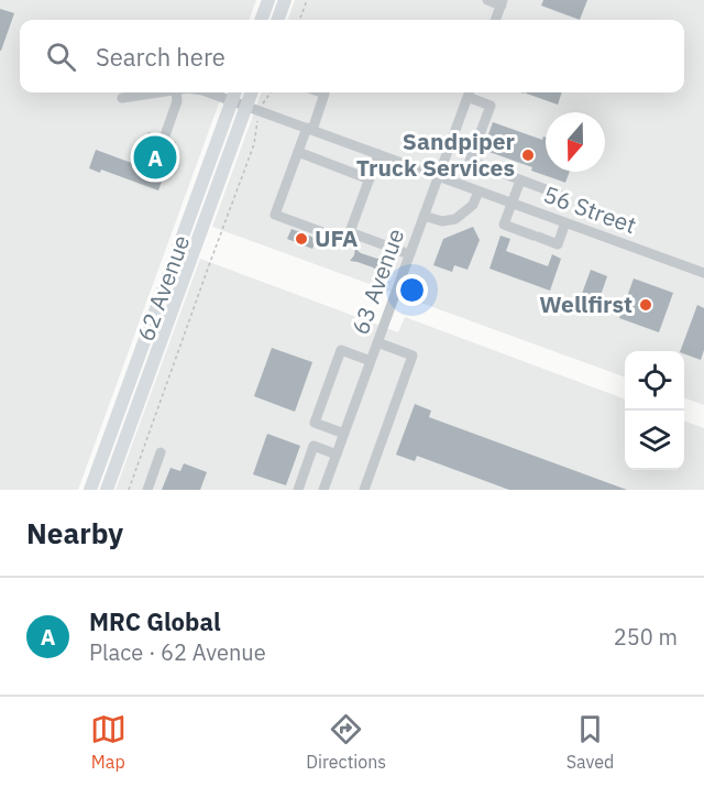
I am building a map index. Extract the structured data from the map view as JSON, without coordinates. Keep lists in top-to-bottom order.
{
  "streets": {
    "main road": ["62 Avenue"],
    "street": ["56 Street", "63 Avenue"]
  },
  "crossings": [
    ["56 Street", "63 Avenue"],
    ["56 Street", "62 Avenue"]
  ],
  "places": ["Sandpiper Truck Services", "UFA", "Wellfirst"],
  "north": "bottom",
  "page": {
    "search": "Search here",
    "pins": "A",
    "heading": "Nearby",
    "list": [
      {
        "mark": "A",
        "name": "MRC Global",
        "note": "Place · 62 Avenue",
        "value": "250 m"
      }
    ],
    "nav": ["Map", "Directions", "Saved"]
  }
}
